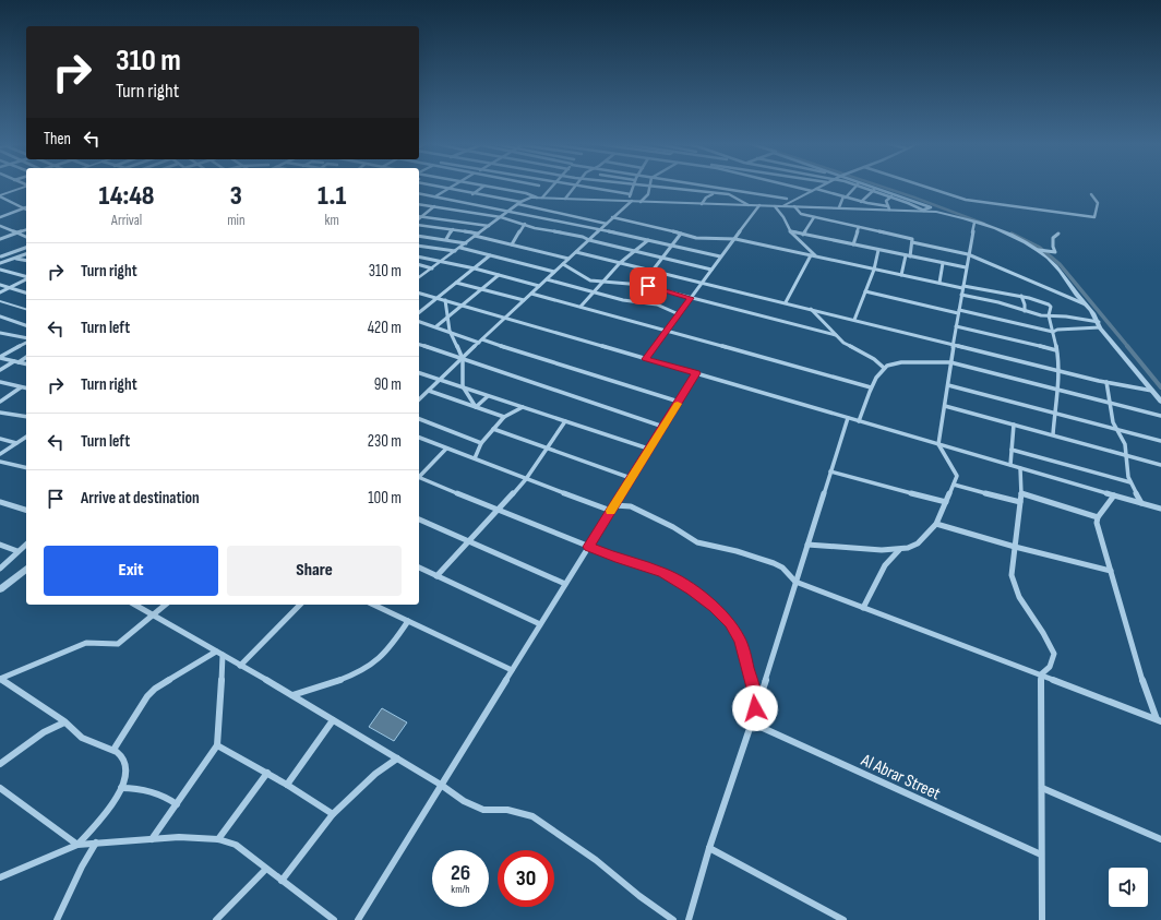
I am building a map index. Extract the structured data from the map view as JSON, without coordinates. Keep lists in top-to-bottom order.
{
  "streets": {
    "street": ["Al Abrar Street"]
  },
  "page": {
    "turn": ["310 m", "Turn right"],
    "then": "Then",
    "eta": [
      "14:48",
      "Arrival",
      "3",
      "min",
      "1.1",
      "km"
    ],
    "list": [
      {
        "name": "Turn right",
        "value": "310 m"
      },
      {
        "name": "Turn left",
        "value": "420 m"
      },
      {
        "name": "Turn right",
        "value": "90 m"
      },
      {
        "name": "Turn left",
        "value": "230 m"
      },
      {
        "name": "Arrive at destination",
        "value": "100 m"
      }
    ],
    "buttons": ["Exit", "Share"],
    "speed": "26 km/h",
    "limit": "30"
  }
}
